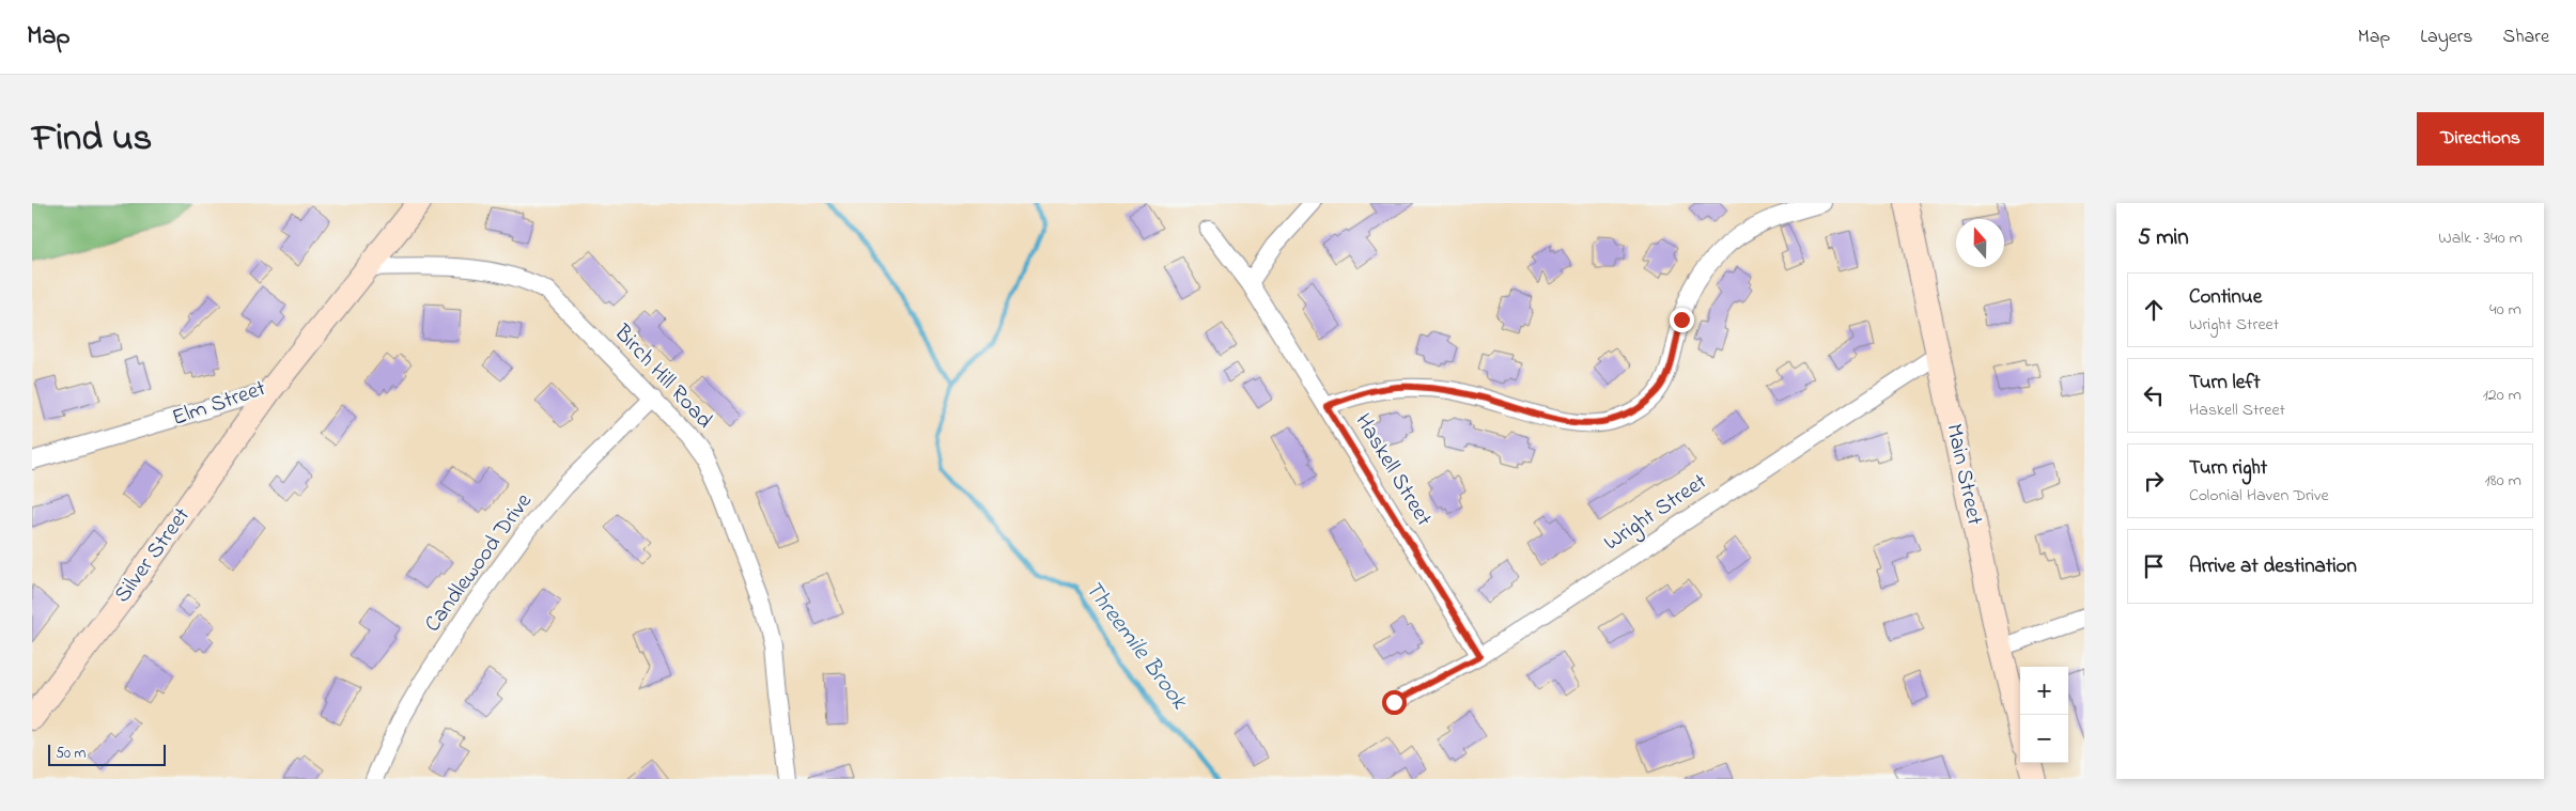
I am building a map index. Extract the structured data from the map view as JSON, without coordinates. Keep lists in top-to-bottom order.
{
  "streets": {
    "street": [
      "Birch Hill Road",
      "Elm Street",
      "Haskell Street",
      "Main Street",
      "Wright Street",
      "Silver Street",
      "Candlewood Drive"
    ]
  },
  "crossings": [
    ["Birch Hill Road", "Elm Street"],
    ["Birch Hill Road", "Candlewood Drive"],
    ["Elm Street", "Silver Street"],
    ["Haskell Street", "Wright Street"],
    ["Main Street", "Wright Street"]
  ],
  "water": ["Threemile Brook"],
  "scale_bar": "50 m",
  "north": "top",
  "page": {
    "header": "Map",
    "nav": ["Map", "Layers", "Share"],
    "title": "Find us",
    "buttons": "Directions",
    "heading": ["5 min", "Walk · 340 m"],
    "list": [
      ["Continue", "Wright Street", "40 m"],
      ["Turn left", "Haskell Street", "120 m"],
      ["Turn right", "Colonial Haven Drive", "180 m"],
      "Arrive at destination"
    ],
    "map_buttons": ["+", "−"],
    "scale": "50 m"
  }
}
